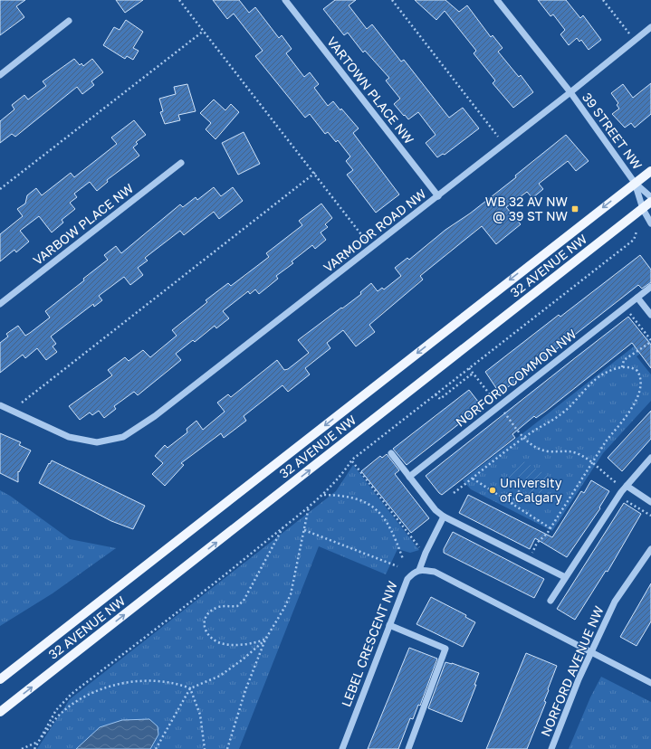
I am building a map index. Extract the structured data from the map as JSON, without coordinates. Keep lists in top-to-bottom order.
{
  "streets": {
    "main road": ["32 AVENUE NW"],
    "street": [
      "VARTOWN PLACE NW",
      "39 STREET NW",
      "VARBOW PLACE NW",
      "VARMOOR ROAD NW",
      "NORFORD COMMON NW",
      "LEBEL CRESCENT NW",
      "NORFORD AVENUE NW"
    ]
  },
  "crossings": [
    ["VARTOWN PLACE NW", "VARMOOR ROAD NW"],
    ["39 STREET NW", "VARMOOR ROAD NW"],
    ["39 STREET NW", "32 AVENUE NW"]
  ],
  "places": {
    "transit": ["WB 32 AV NW @ 39 ST NW"],
    "other": ["University of Calgary"]
  }
}
